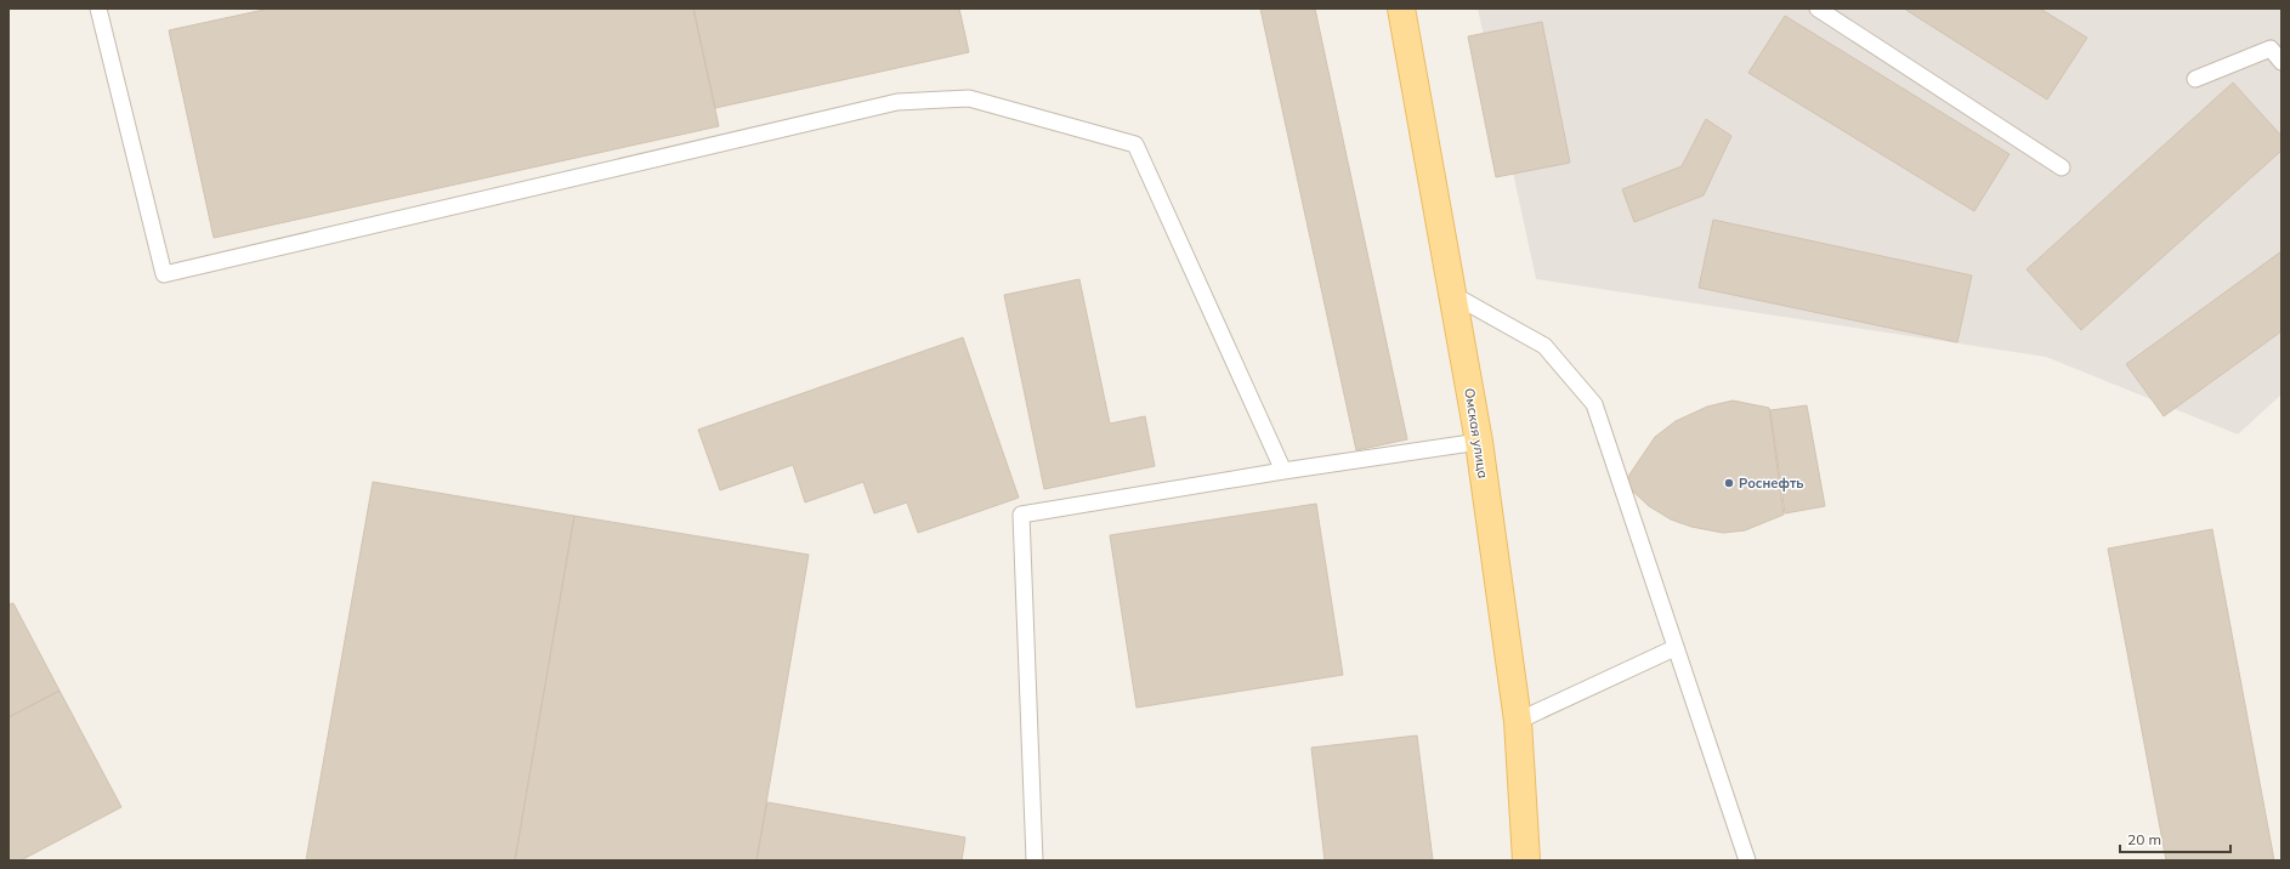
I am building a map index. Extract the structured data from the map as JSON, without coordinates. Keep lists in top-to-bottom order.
{
  "streets": {
    "main road": ["Омская улица"]
  },
  "places": ["Роснефть"],
  "scale_bar": "20 m"
}
